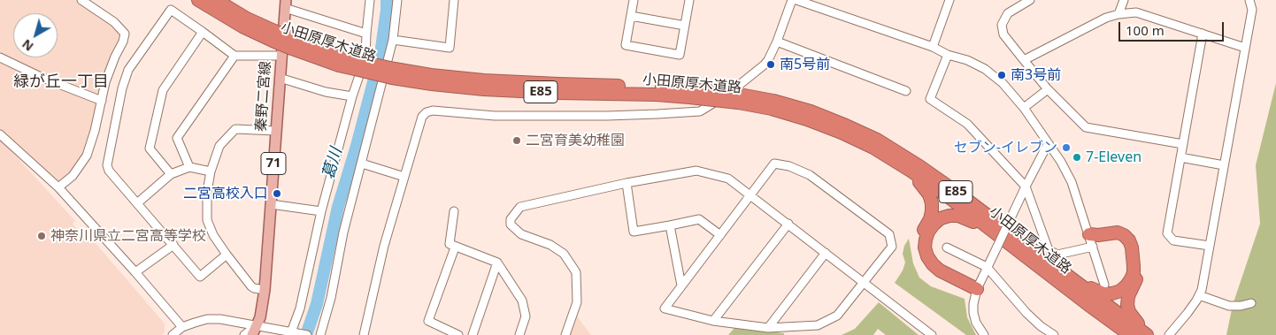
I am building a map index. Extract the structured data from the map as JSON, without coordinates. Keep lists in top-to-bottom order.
{
  "streets": {
    "highway": ["小田原厚木道路", "E85"],
    "main road": ["秦野二宮線", "71"]
  },
  "districts": ["緑が丘一丁目"],
  "water": ["葛川"],
  "places": [
    "南5号前",
    "南3号前",
    "二宮育美幼稚園",
    "セブン-イレブン",
    "7-Eleven",
    "二宮高校入口",
    "神奈川県立二宮高等学校"
  ],
  "scale_bar": "100 m",
  "north": "bottom left"
}
